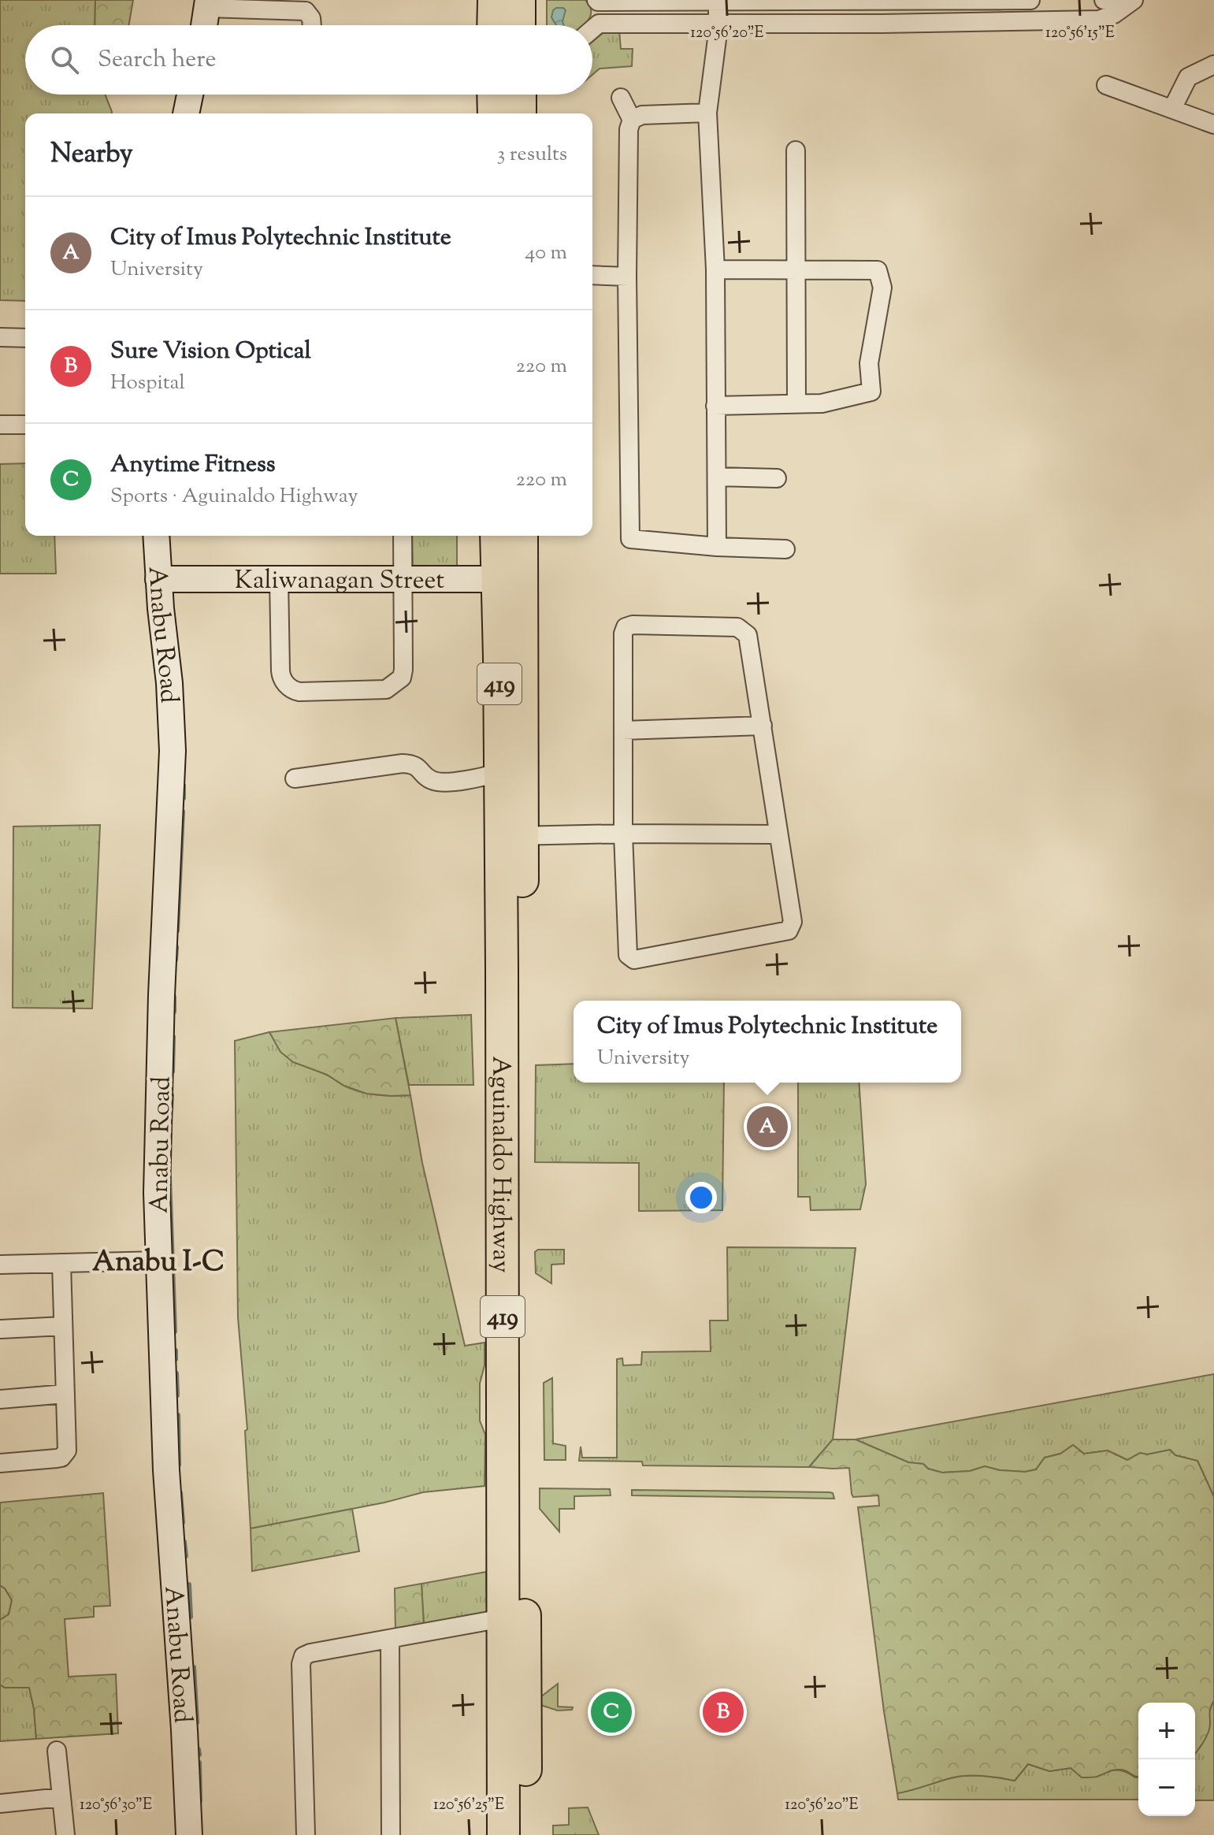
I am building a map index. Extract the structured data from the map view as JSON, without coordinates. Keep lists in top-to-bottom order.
{
  "streets": {
    "highway": ["419", "Aguinaldo Highway"],
    "street": ["Kaliwanagan Street", "Anabu Road"]
  },
  "crossings": [
    ["Kaliwanagan Street", "Anabu Road"],
    ["Kaliwanagan Street", "Aguinaldo Highway"]
  ],
  "districts": ["Anabu I-C"],
  "page": {
    "search": "Search here",
    "heading": ["Nearby", "3 results"],
    "list": [
      {
        "mark": "A",
        "name": "City of Imus Polytechnic Institute",
        "note": "University",
        "value": "40 m"
      },
      {
        "mark": "B",
        "name": "Sure Vision Optical",
        "note": "Hospital",
        "value": "220 m"
      },
      {
        "mark": "C",
        "name": "Anytime Fitness",
        "note": "Sports · Aguinaldo Highway",
        "value": "220 m"
      }
    ],
    "popup": ["City of Imus Polytechnic Institute", "University"],
    "pins": ["A", "B", "C"],
    "map_buttons": ["+", "−"]
  },
  "coordinates": [
    "120°56'20\"E",
    "120°56'15\"E",
    "120°56'30\"E",
    "120°56'25\"E"
  ]
}
